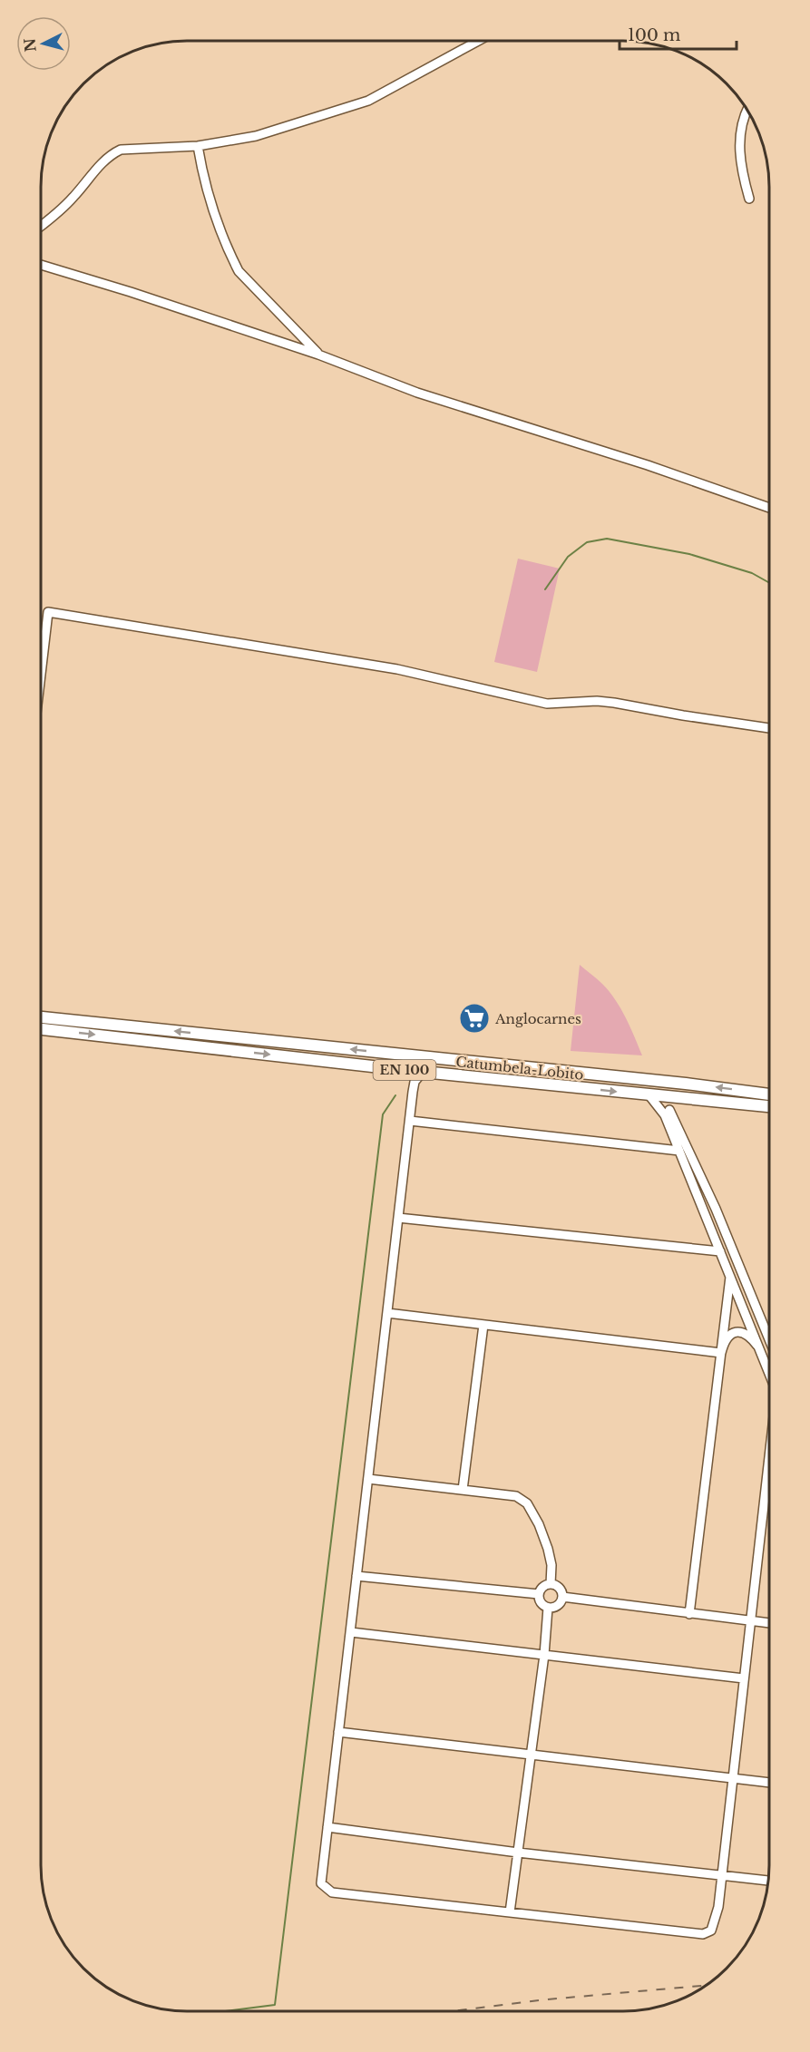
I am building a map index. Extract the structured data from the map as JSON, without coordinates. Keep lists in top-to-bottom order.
{
  "streets": {
    "main road": ["Catumbela-Lobito", "EN 100"]
  },
  "places": {
    "supermarket": ["Anglocarnes"]
  },
  "scale_bar": "100 m",
  "north": "left"
}
